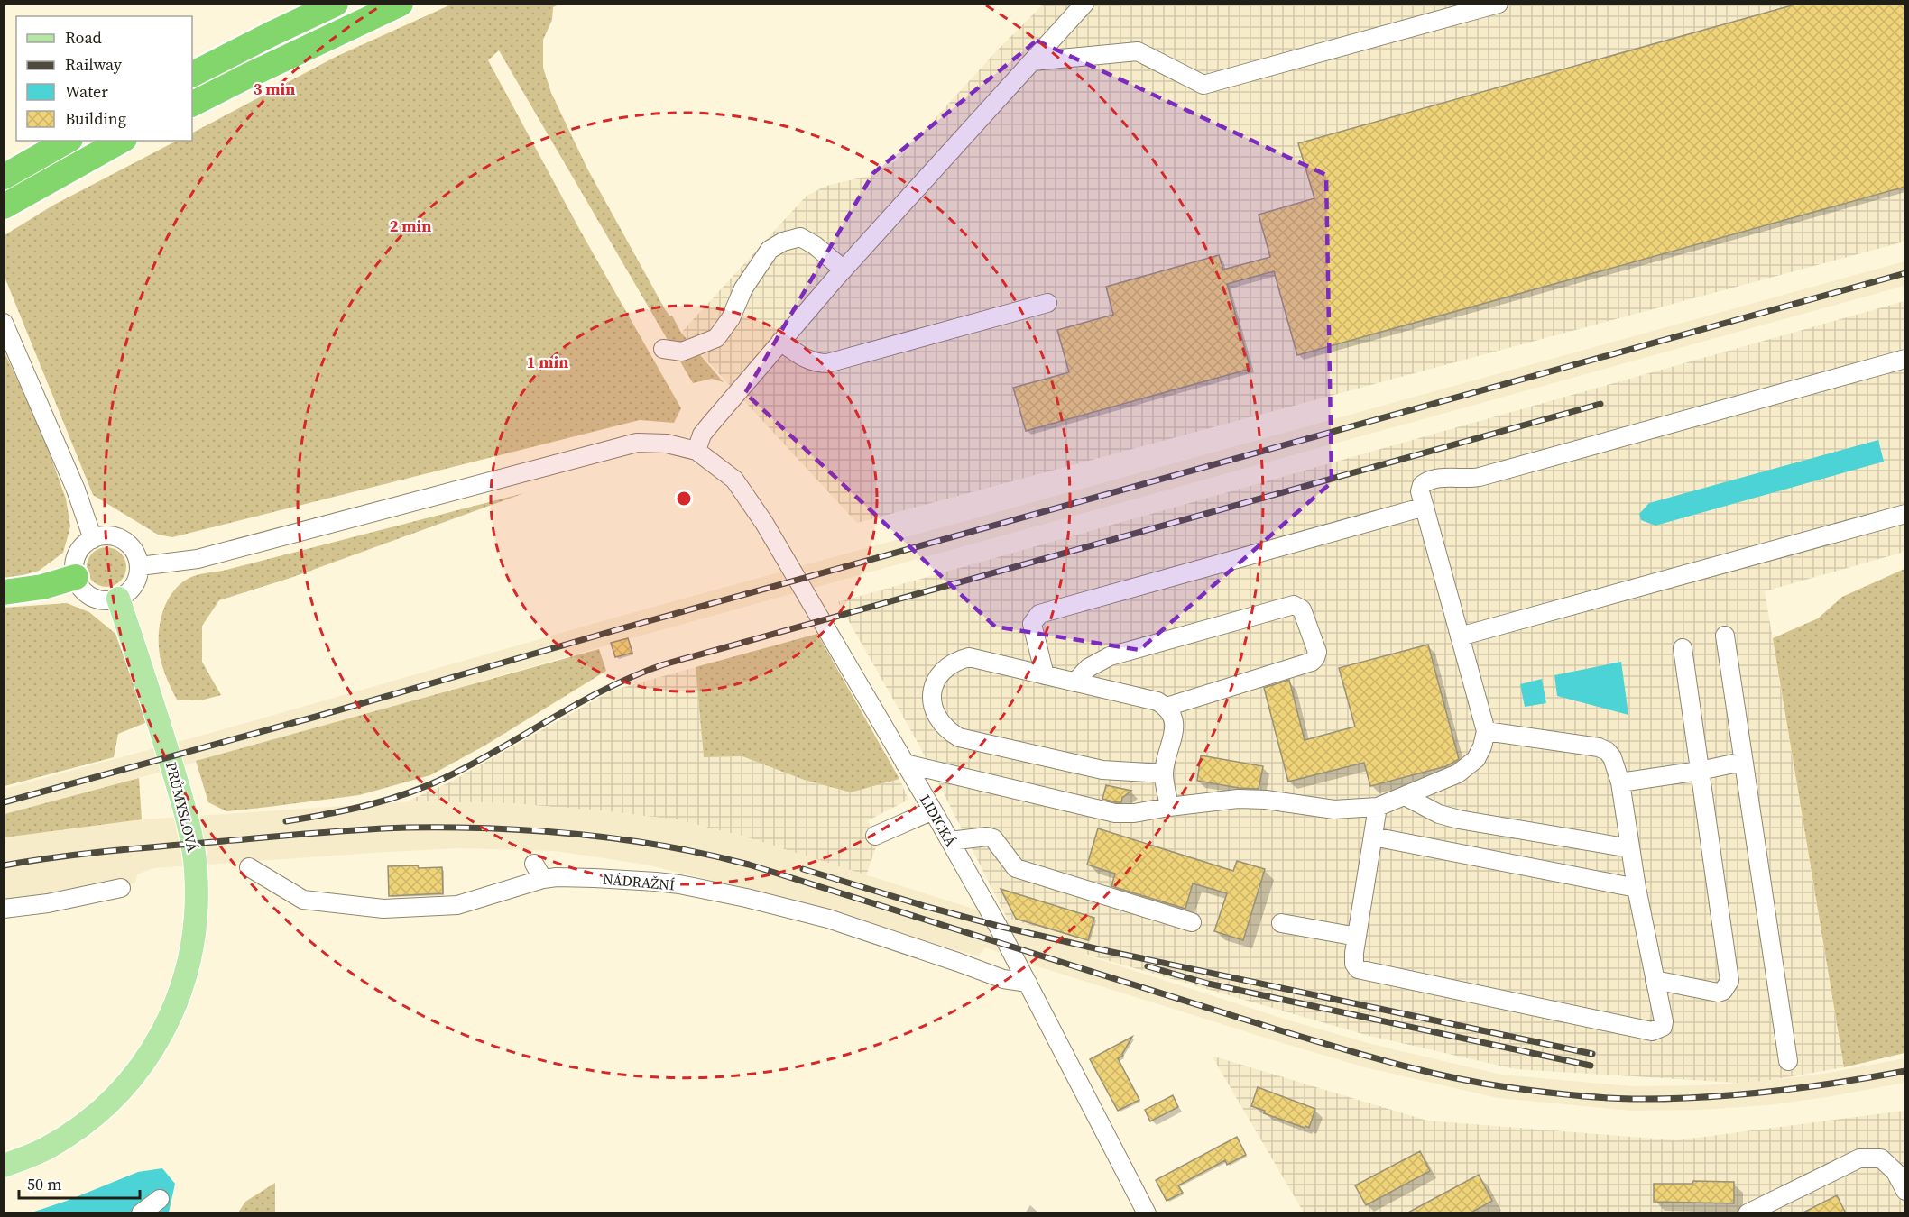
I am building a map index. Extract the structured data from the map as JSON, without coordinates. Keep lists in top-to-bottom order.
{
  "streets": {
    "main road": ["PRŮMYSLOVÁ"],
    "street": ["LIDICKÁ", "NÁDRAŽNÍ"]
  },
  "crossings": [
    ["LIDICKÁ", "NÁDRAŽNÍ"]
  ],
  "legend": [
    "Road",
    "Railway",
    "Water",
    "Building"
  ],
  "scale_bar": "50 m",
  "rings": ["3 min", "2 min", "1 min"]
}
